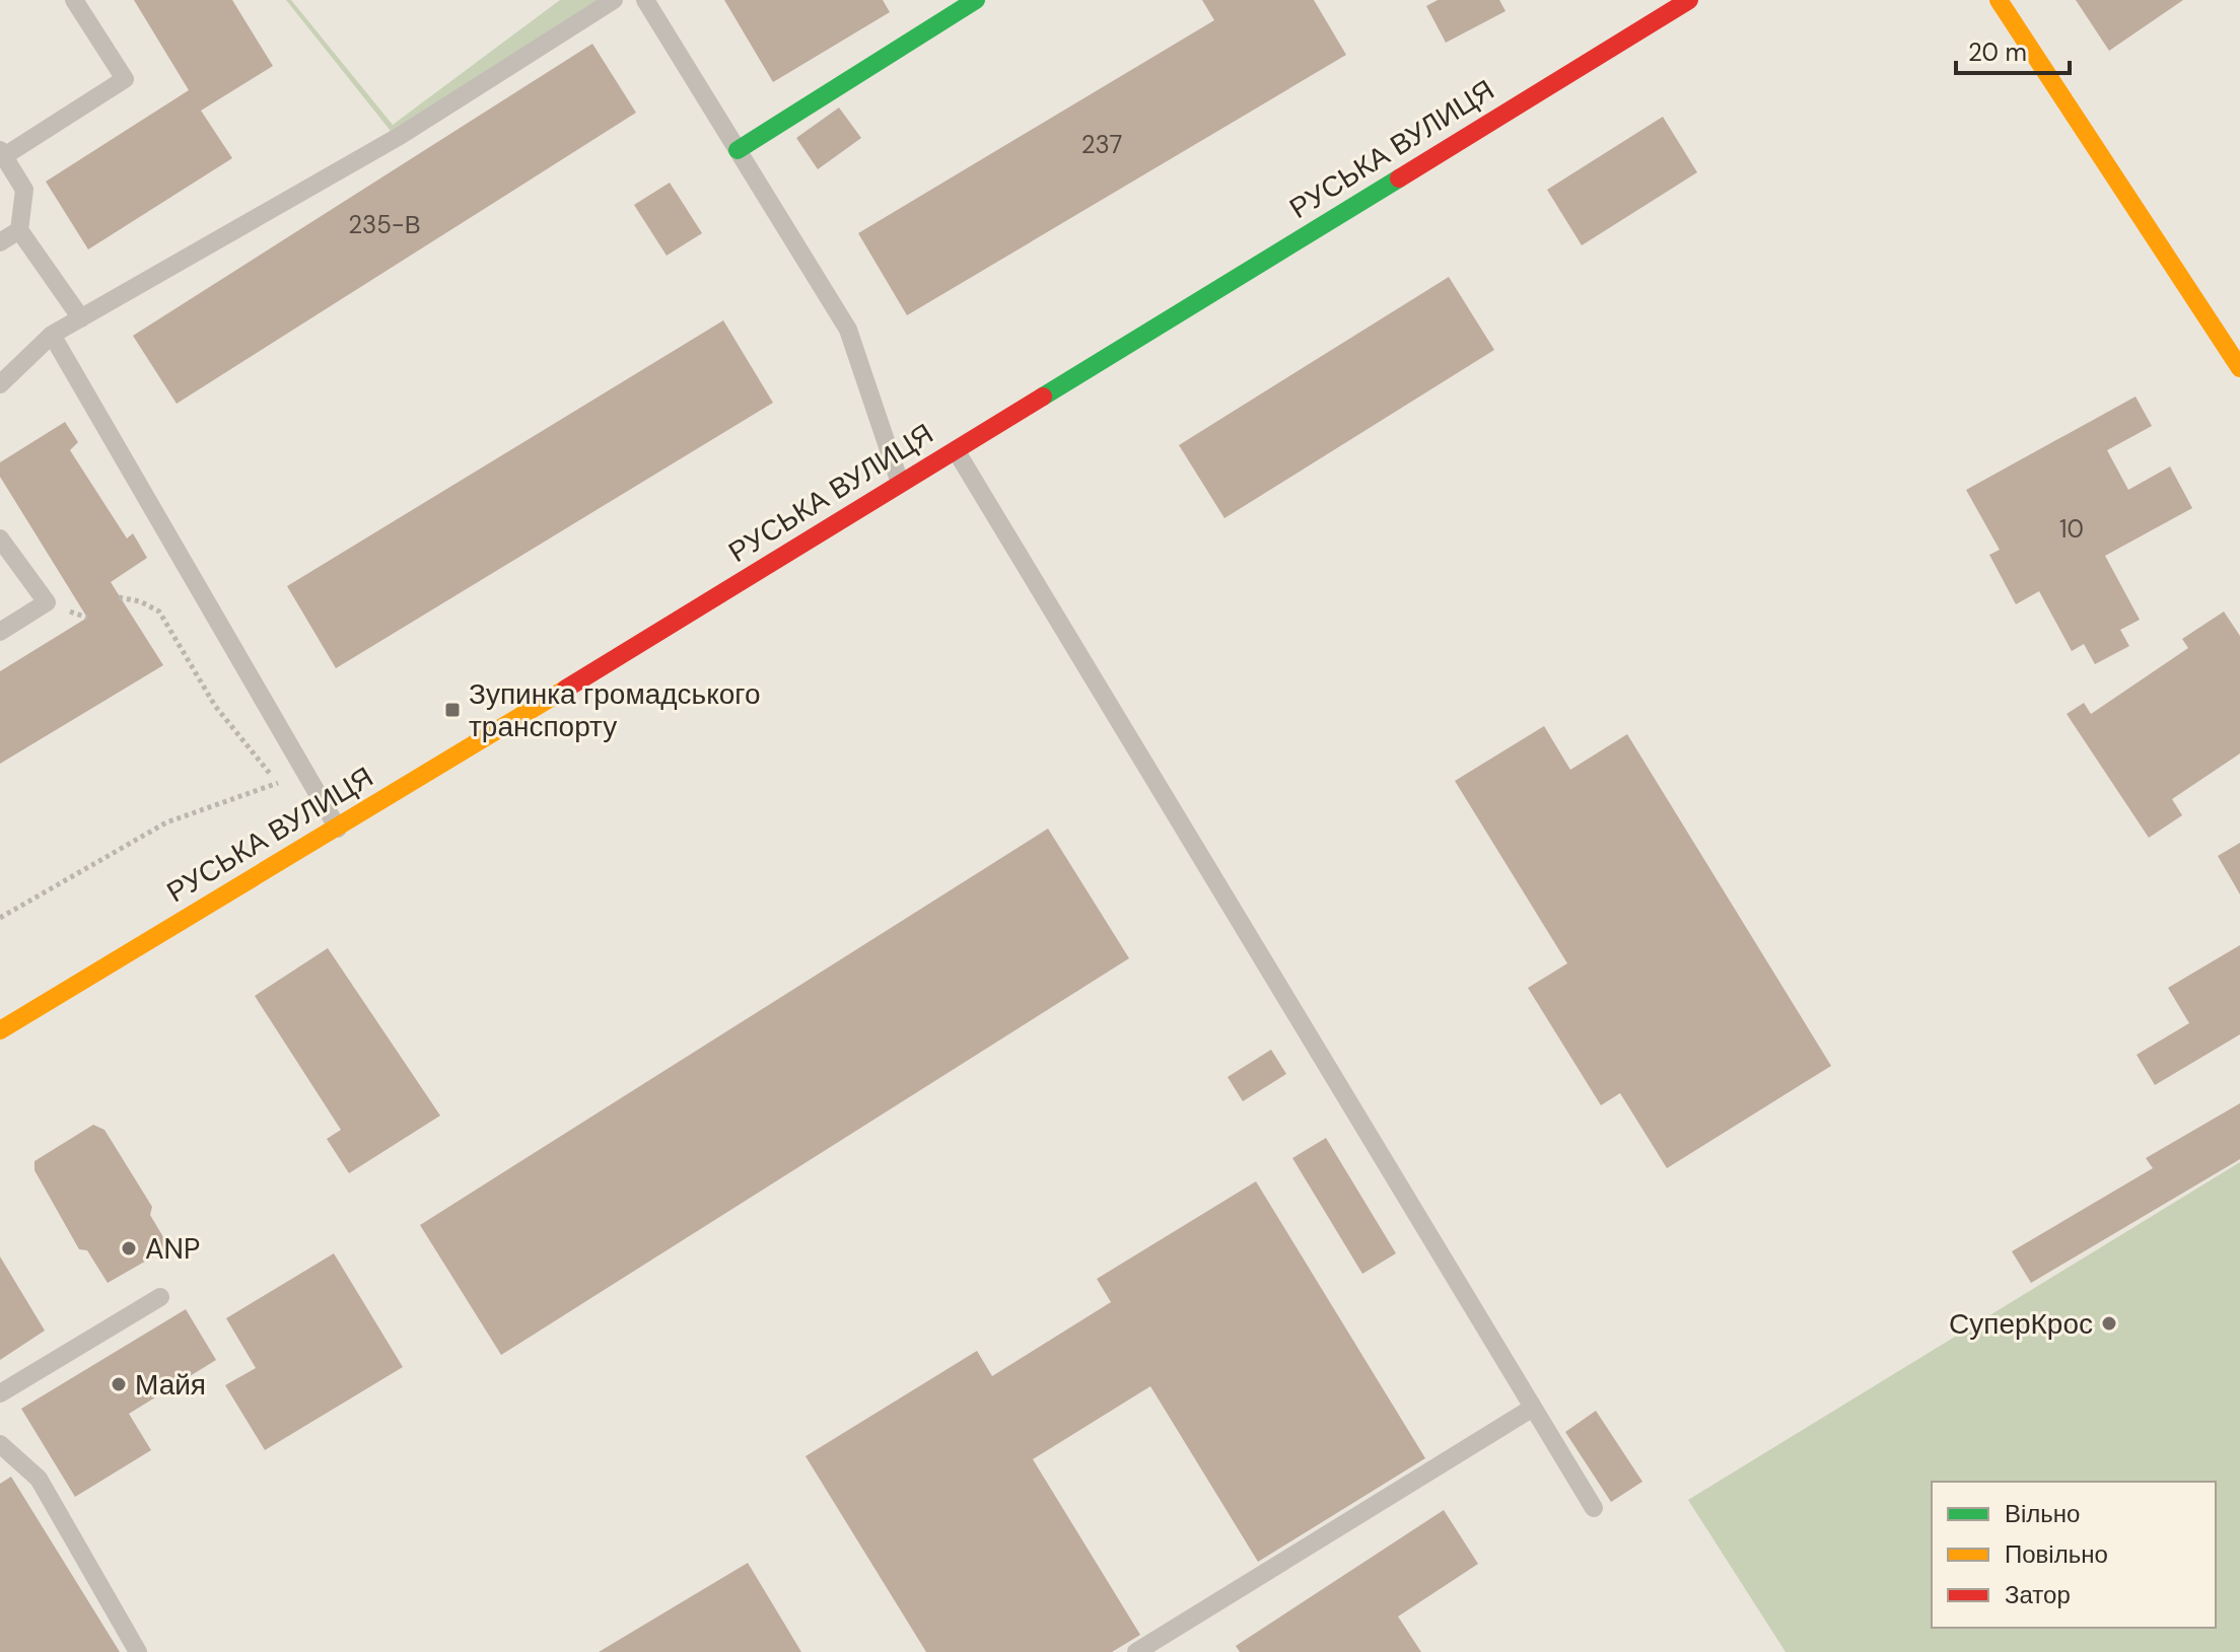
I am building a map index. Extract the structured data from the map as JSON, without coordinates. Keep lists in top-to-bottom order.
{
  "streets": {
    "main road": ["РУСЬКА ВУЛИЦЯ"]
  },
  "places": {
    "transit": ["Зупинка громадського транспорту"],
    "other": ["ANP", "СуперКрос", "Майя"]
  },
  "house_numbers": ["237", "235-В", "10"],
  "legend": ["Вільно", "Повільно", "Затор"],
  "scale_bar": "20 m"
}
